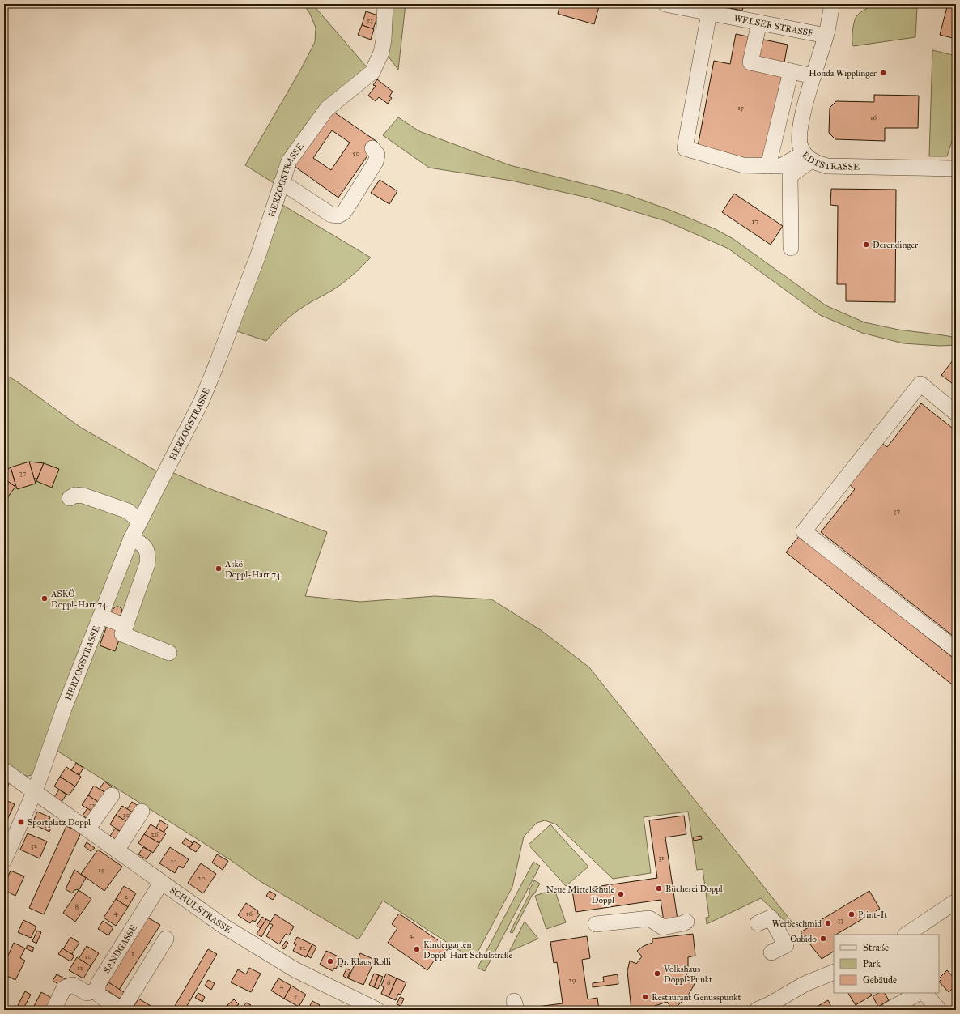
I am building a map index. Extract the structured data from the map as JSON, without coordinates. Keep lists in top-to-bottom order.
{
  "streets": {
    "street": [
      "WELSER STRASSE",
      "EDTSTRASSE",
      "HERZOGSTRASSE",
      "SCHULSTRASSE",
      "SANDGASSE"
    ]
  },
  "crossings": [
    ["WELSER STRASSE", "EDTSTRASSE"],
    ["HERZOGSTRASSE", "SCHULSTRASSE"],
    ["SCHULSTRASSE", "SANDGASSE"]
  ],
  "places": {
    "other": [
      "Honda Wipplinger",
      "Derendinger",
      "Askö Doppl-Hart 74",
      "ASKÖ Doppl-Hart 74",
      "Bücherei Doppl",
      "Neue Mittelschule Doppl",
      "Print-It",
      "Werbeschmid",
      "Cubido",
      "Kindergarten Doppl-Hart Schulstraße",
      "Dr. Klaus Rolli",
      "Volkshaus Doppl-Punkt",
      "Restaurant Genusspunkt"
    ],
    "transit": ["Sportplatz Doppl"]
  },
  "house_numbers": [
    "53",
    "15",
    "16",
    "50",
    "17",
    "37",
    "37",
    "32",
    "30",
    "26",
    "32",
    "31",
    "22",
    "15",
    "20",
    "2",
    "8",
    "4",
    "16",
    "33",
    "4",
    "12",
    "1",
    "10",
    "12",
    "29",
    "6",
    "7",
    "5"
  ],
  "legend": ["Straße", "Park", "Gebäude"]
}
